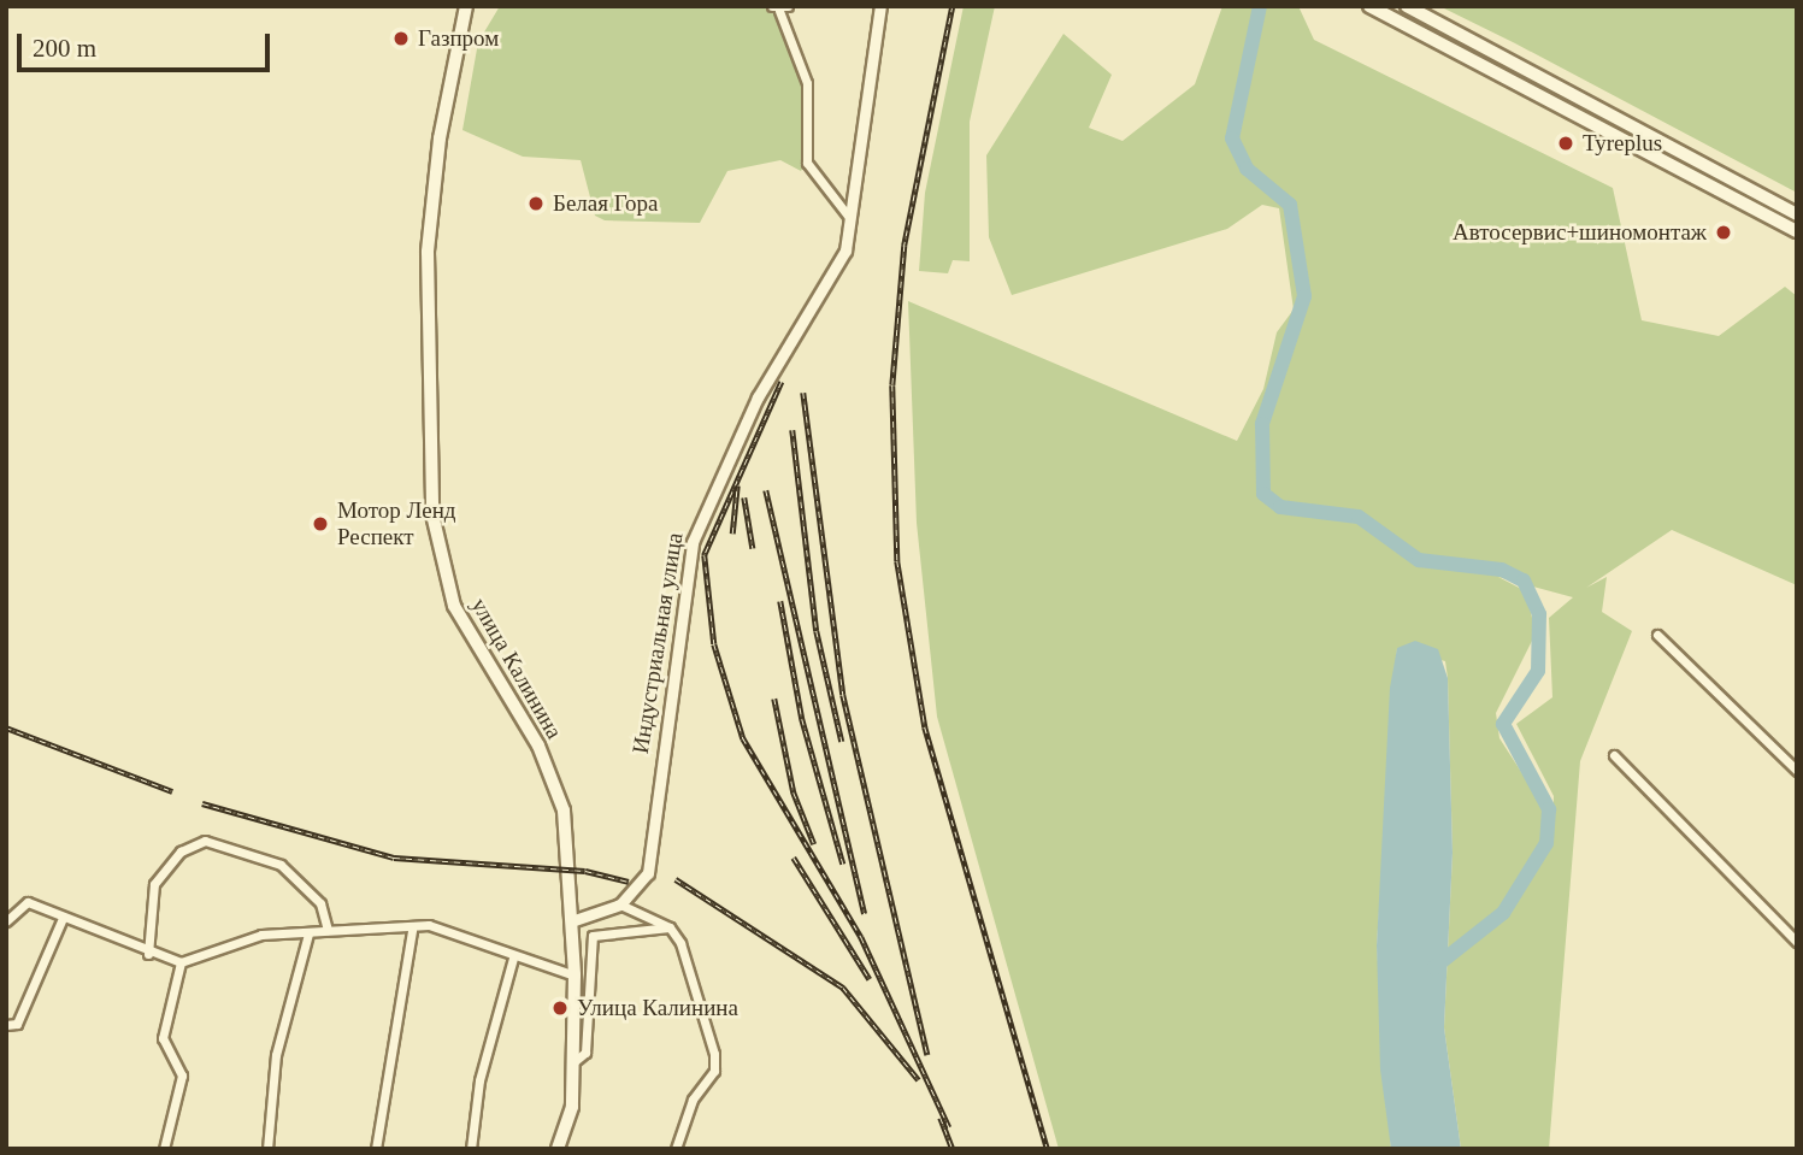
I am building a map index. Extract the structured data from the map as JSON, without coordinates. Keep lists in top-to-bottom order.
{
  "streets": {
    "main road": ["улица Калинина"],
    "street": ["Индустриальная улица"]
  },
  "crossings": [
    ["Индустриальная улица", "улица Калинина"]
  ],
  "places": [
    "Газпром",
    "Tyreplus",
    "Белая Гора",
    "Автосервис+шиномонтаж",
    "Мотор Ленд Респект",
    "Улица Калинина"
  ],
  "scale_bar": "200 m"
}
